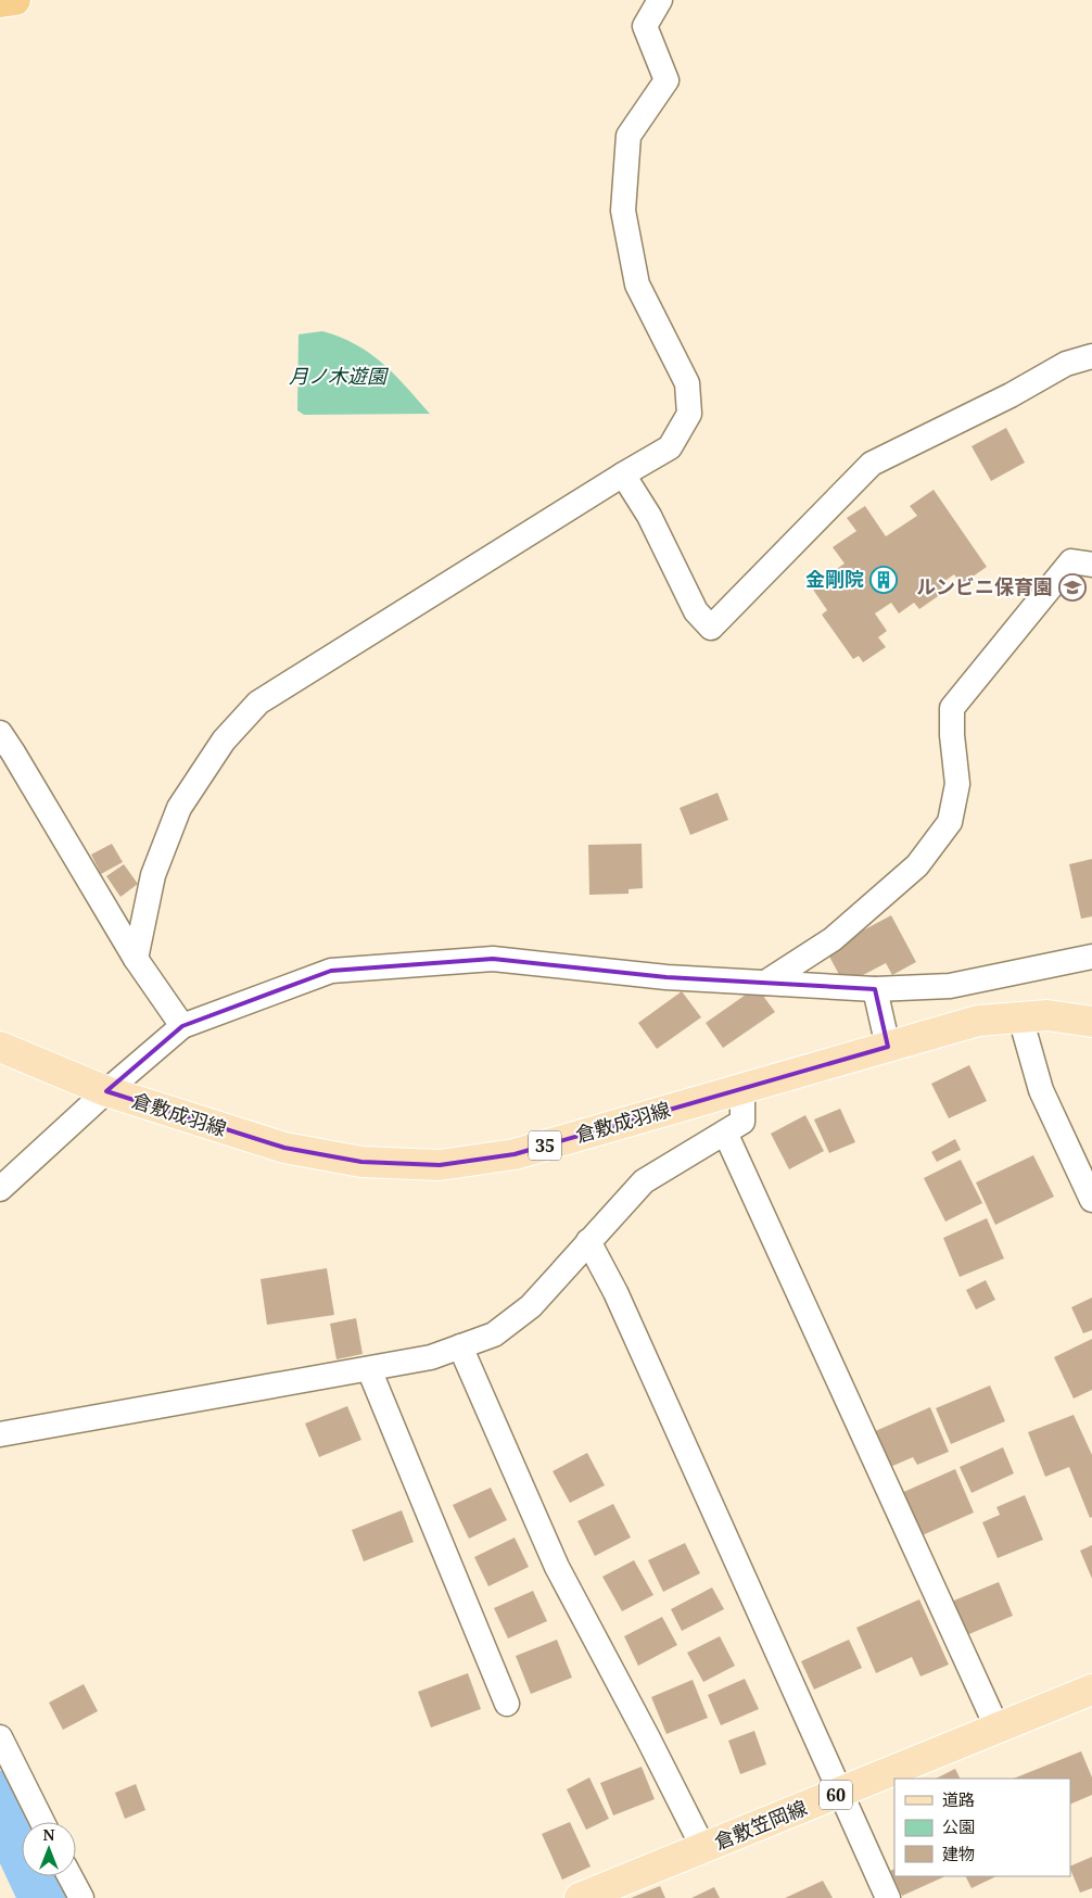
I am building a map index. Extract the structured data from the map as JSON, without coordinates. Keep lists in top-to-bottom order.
{
  "streets": {
    "main road": [
      "倉敷成羽線",
      "35",
      "60",
      "倉敷笠岡線"
    ]
  },
  "parks": ["月ノ木遊園"],
  "places": {
    "building": ["金剛院"],
    "school or university": ["ルンビニ保育園"]
  },
  "legend": ["道路", "公園", "建物"],
  "north": "top"
}
